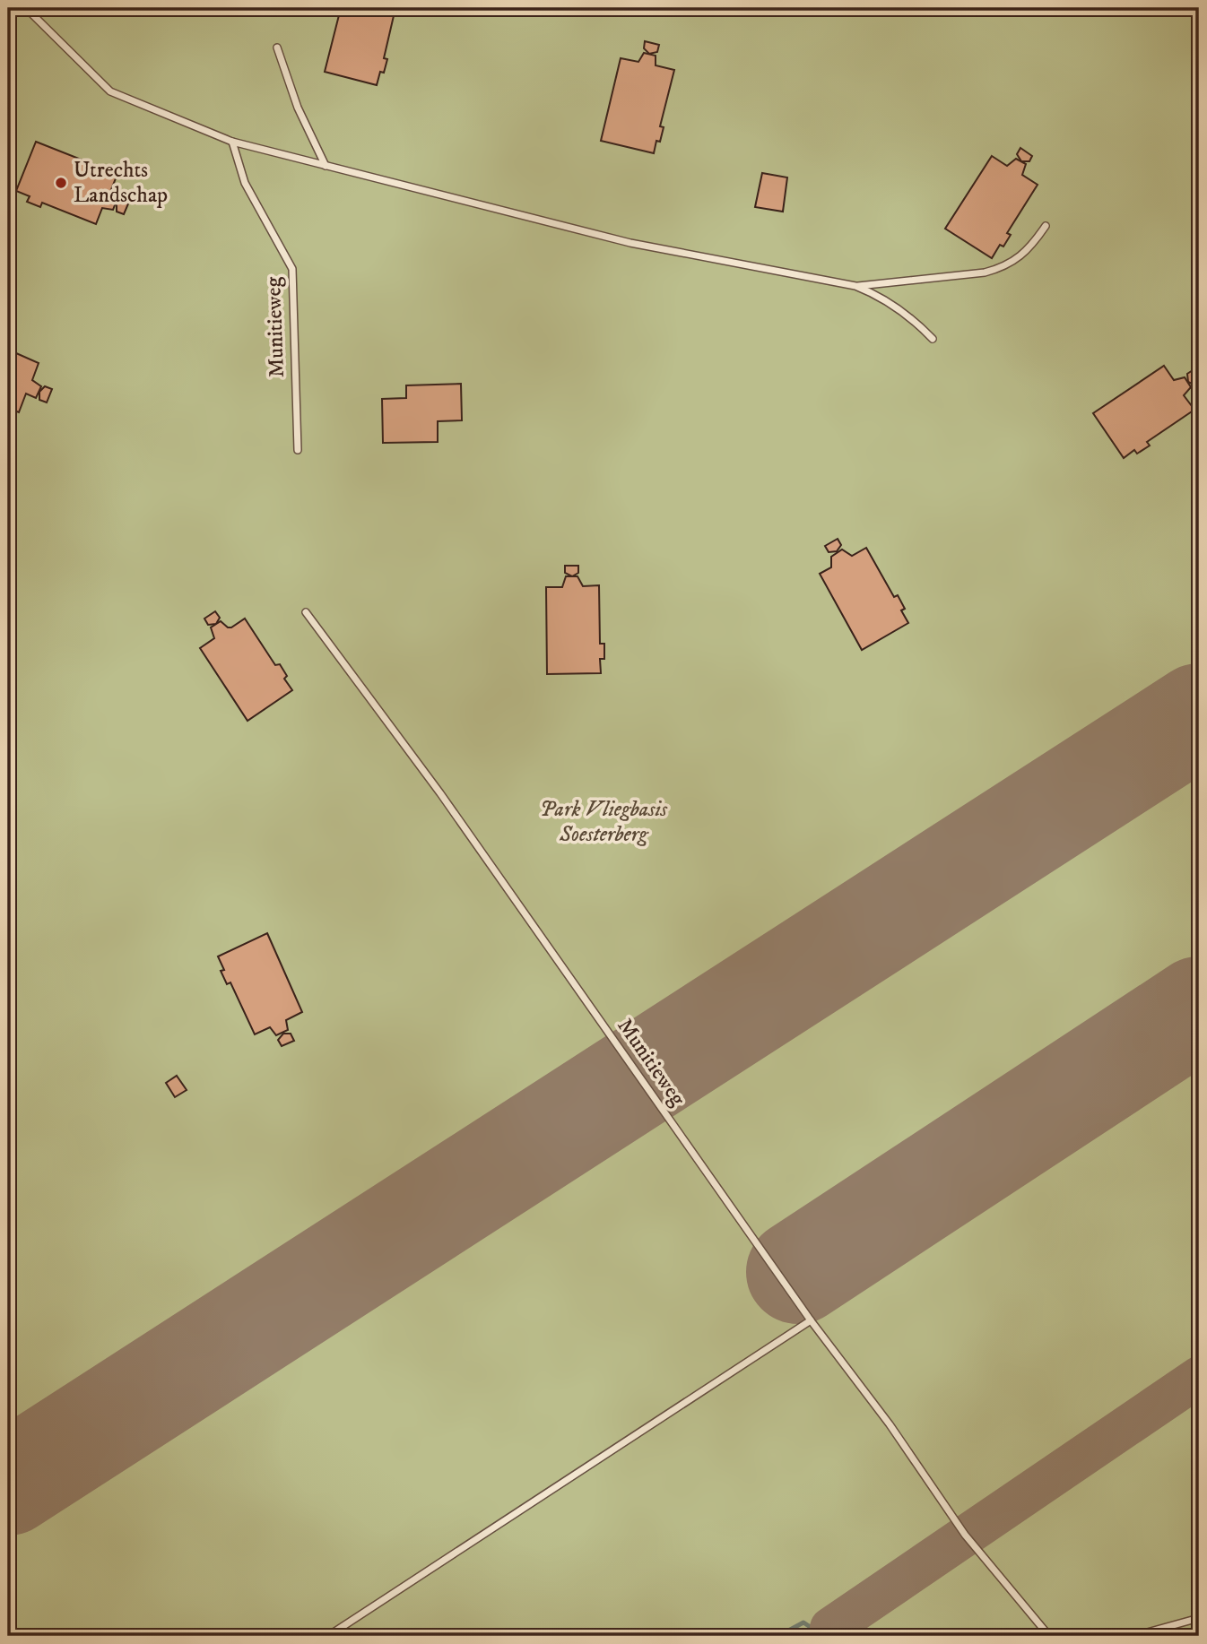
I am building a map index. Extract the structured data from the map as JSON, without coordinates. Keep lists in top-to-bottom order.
{
  "streets": {
    "lane": ["Munitieweg"]
  },
  "parks": ["Park Vliegbasis Soesterberg"],
  "places": ["Utrechts Landschap"]
}
